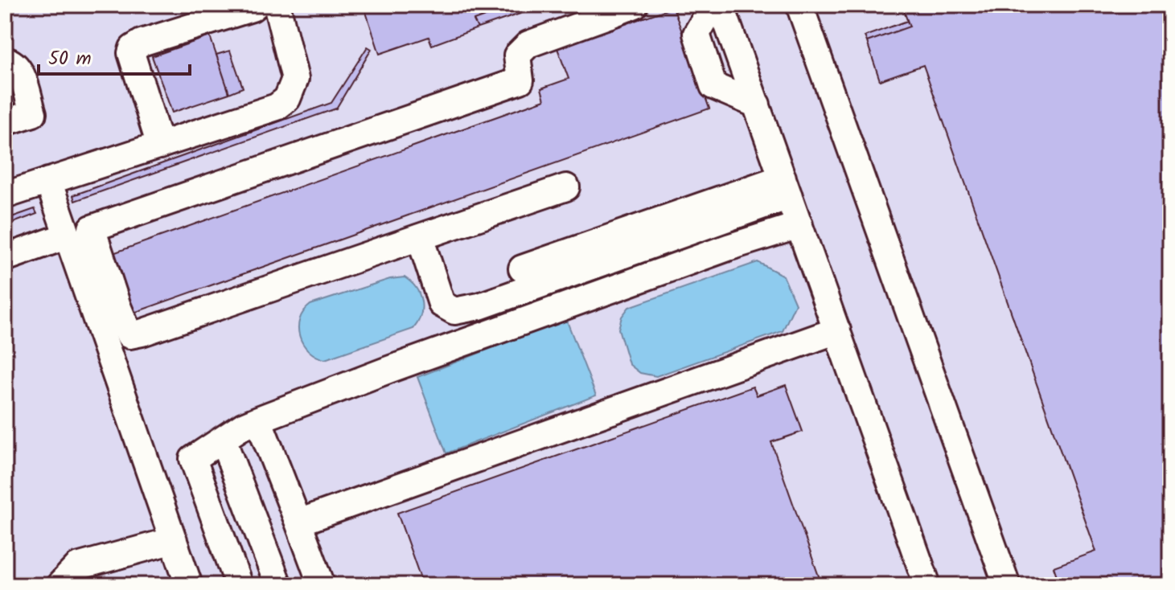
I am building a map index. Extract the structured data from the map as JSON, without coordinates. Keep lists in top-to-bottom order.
{
  "scale_bar": "50 m"
}
